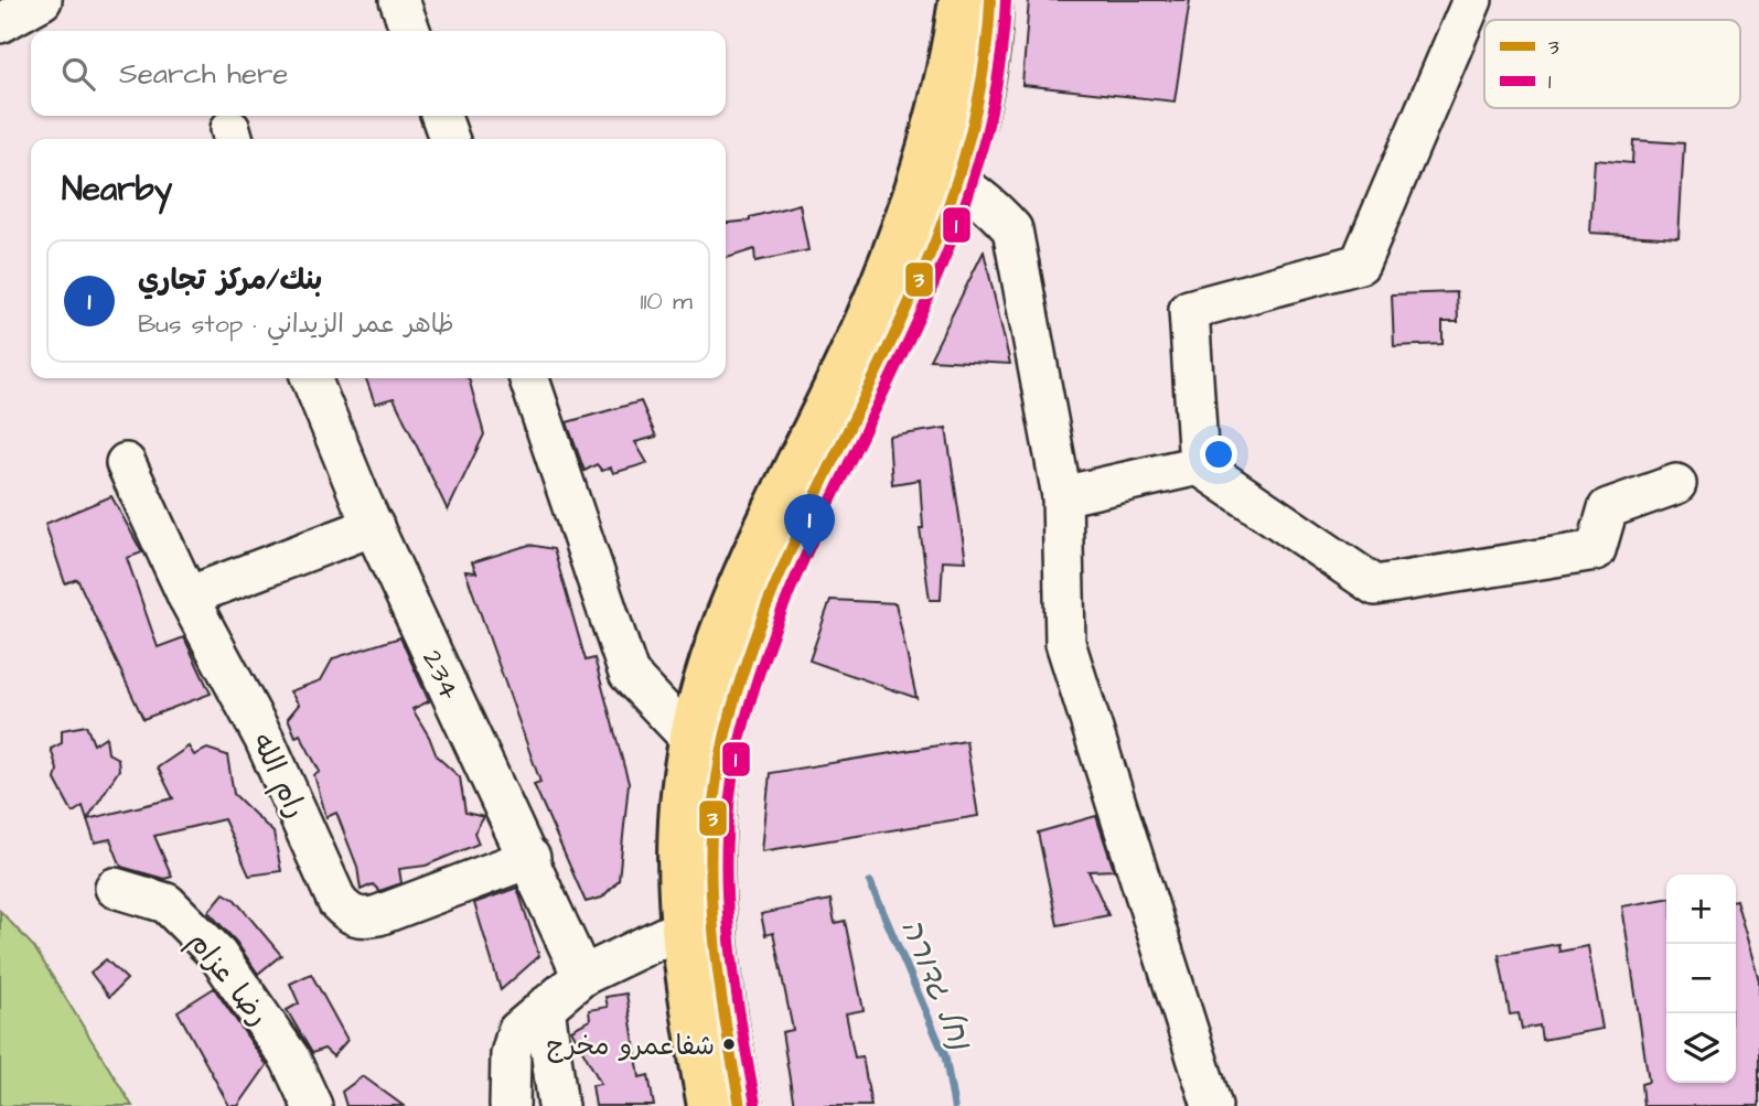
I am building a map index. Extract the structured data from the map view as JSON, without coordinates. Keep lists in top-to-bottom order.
{
  "streets": {
    "street": ["234", "رام الله", "رضا عزام"]
  },
  "crossings": [
    ["234", "رام الله"]
  ],
  "water": ["נחל גדורה"],
  "places": ["شفاعمرو مخرج"],
  "lines": ["transit line 3", "transit line 1"],
  "legend": ["3", "1"],
  "page": {
    "search": "Search here",
    "heading": "Nearby",
    "list": [
      {
        "mark": "1",
        "name": "بنك/مركز تجاري",
        "note": "Bus stop · ظاهر عمر الزيداني",
        "value": "110 m"
      }
    ],
    "pins": "1",
    "map_buttons": ["+", "−"]
  }
}
